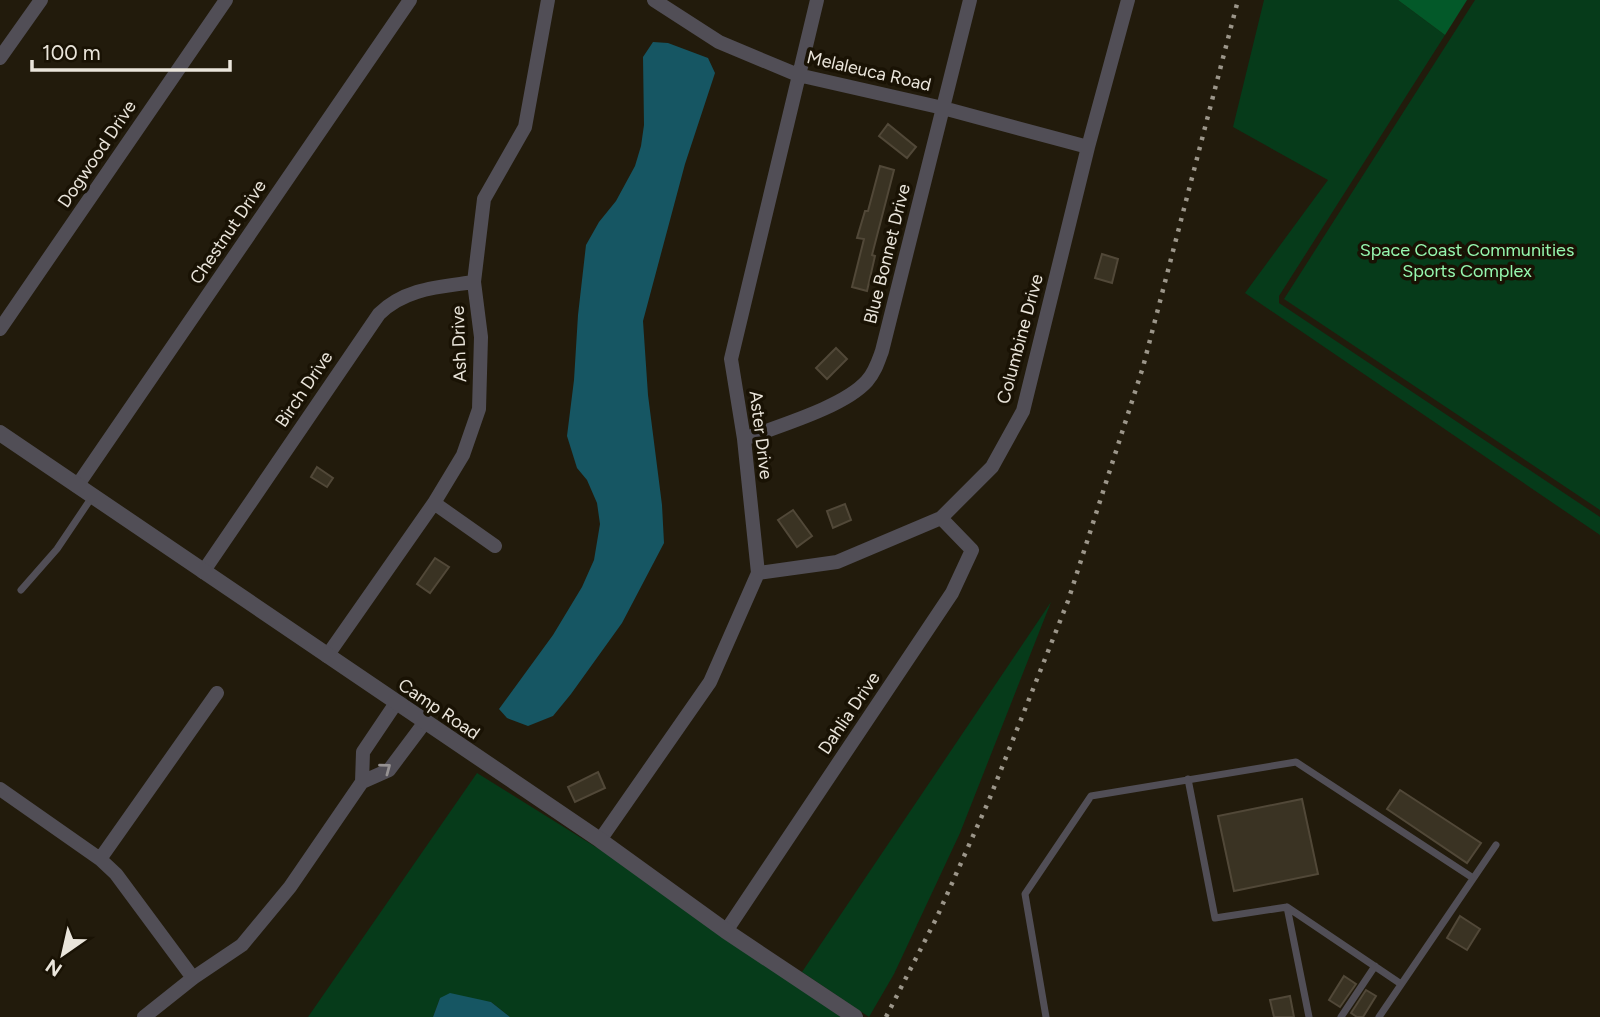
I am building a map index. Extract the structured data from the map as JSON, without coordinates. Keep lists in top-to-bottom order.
{
  "streets": {
    "street": [
      "Melaleuca Road",
      "Dogwood Drive",
      "Chestnut Drive",
      "Blue Bonnet Drive",
      "Columbine Drive",
      "Ash Drive",
      "Birch Drive",
      "Aster Drive",
      "Camp Road",
      "Dahlia Drive"
    ]
  },
  "crossings": [
    ["Melaleuca Road", "Blue Bonnet Drive"],
    ["Melaleuca Road", "Columbine Drive"],
    ["Melaleuca Road", "Aster Drive"],
    ["Chestnut Drive", "Camp Road"],
    ["Blue Bonnet Drive", "Aster Drive"],
    ["Columbine Drive", "Aster Drive"],
    ["Columbine Drive", "Dahlia Drive"],
    ["Ash Drive", "Birch Drive"],
    ["Ash Drive", "Camp Road"],
    ["Birch Drive", "Camp Road"],
    ["Aster Drive", "Camp Road"],
    ["Camp Road", "Dahlia Drive"]
  ],
  "parks": ["Space Coast Communities Sports Complex"],
  "scale_bar": "100 m",
  "north": "bottom left"
}
